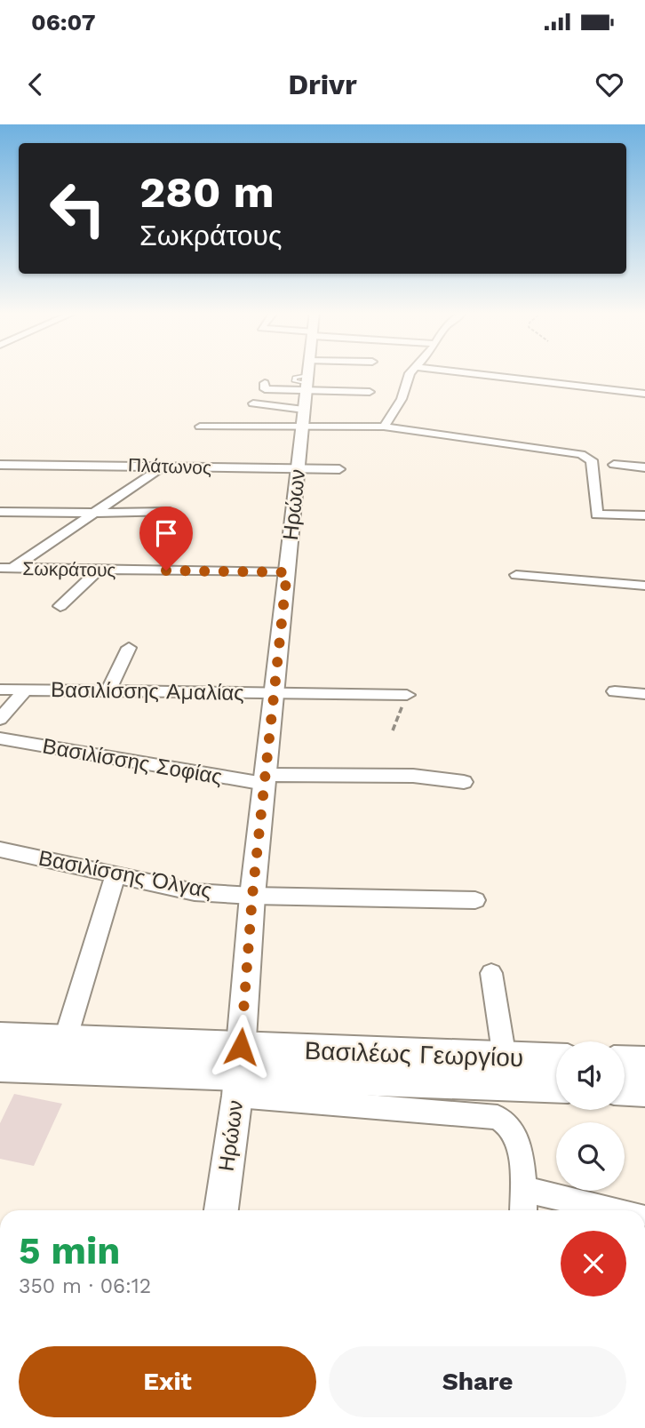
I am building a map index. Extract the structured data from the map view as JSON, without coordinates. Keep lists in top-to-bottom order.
{
  "streets": {
    "main road": ["Βασιλέως Γεωργίου"],
    "street": [
      "Πλάτωνος",
      "Ηρώων",
      "Σωκράτους",
      "Βασιλίσσης Αμαλίας",
      "Βασιλίσσης Σοφίας",
      "Βασιλίσσης Όλγας"
    ]
  },
  "crossings": [
    ["Πλάτωνος", "Ηρώων"],
    ["Ηρώων", "Σωκράτους"],
    ["Ηρώων", "Βασιλίσσης Αμαλίας"],
    ["Ηρώων", "Βασιλίσσης Σοφίας"],
    ["Ηρώων", "Βασιλίσσης Όλγας"],
    ["Ηρώων", "Βασιλέως Γεωργίου"]
  ],
  "page": {
    "status": "06:07",
    "header": "Drivr",
    "turn": ["280 m", "Σωκράτους"],
    "heading": ["5 min", "350 m · 06:12"],
    "buttons": ["Exit", "Share"]
  }
}
